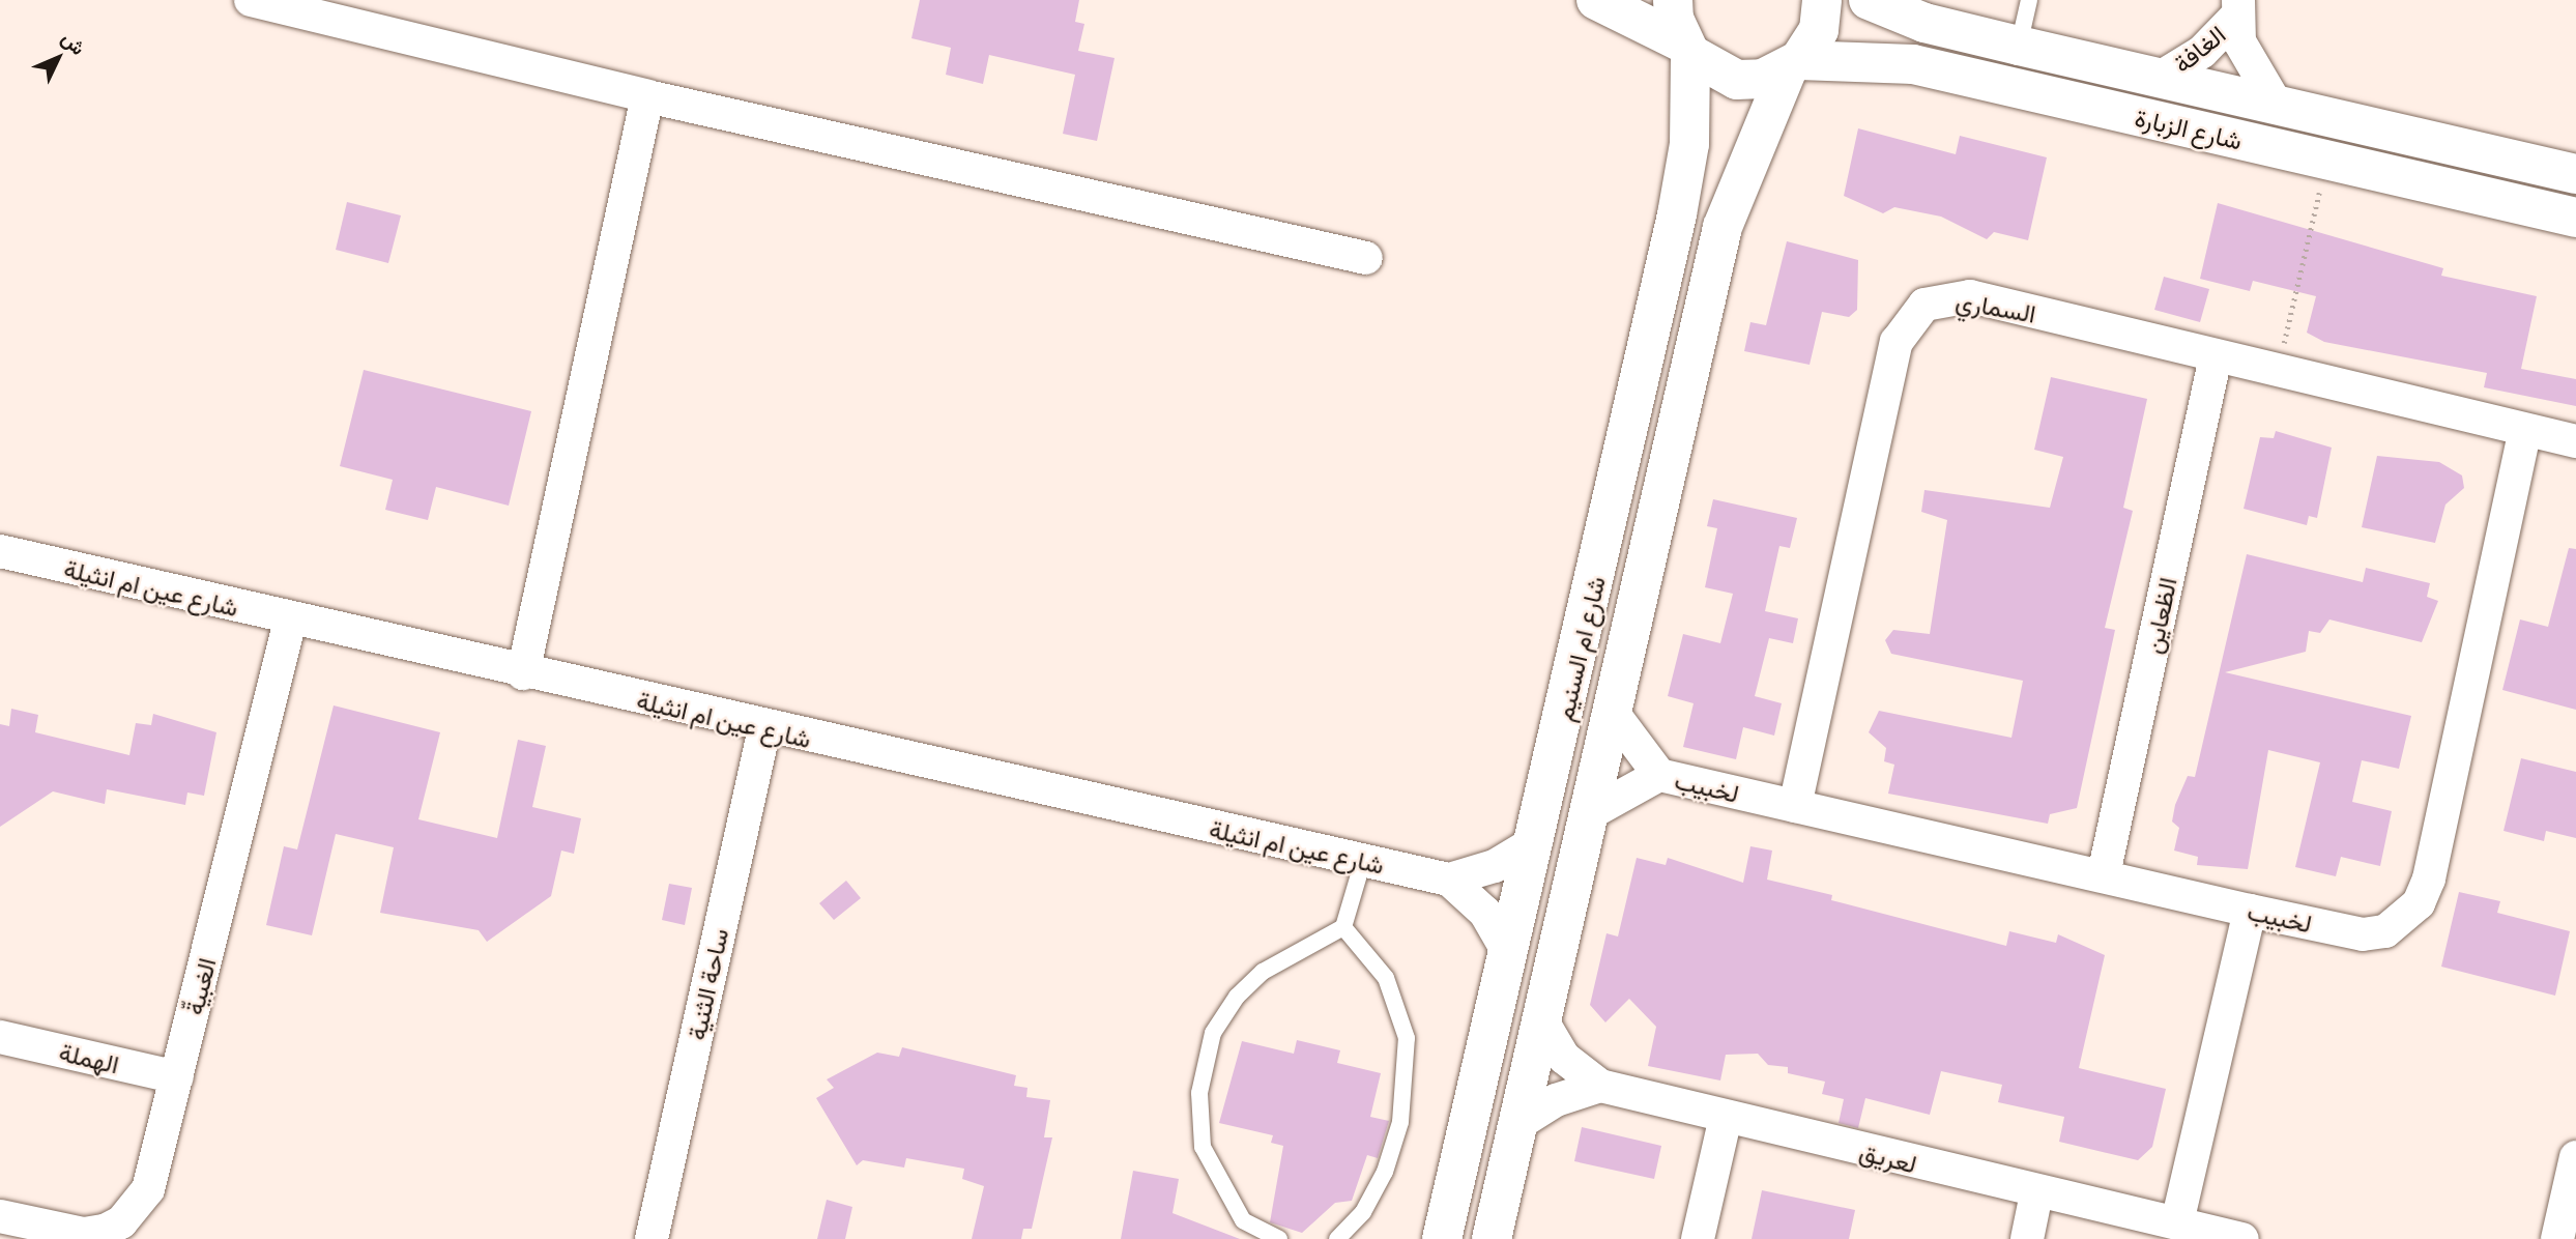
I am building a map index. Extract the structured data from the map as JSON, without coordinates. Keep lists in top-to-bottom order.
{
  "streets": {
    "main road": ["شارع الزبارة", "شارع ام السنيم"],
    "street": [
      "الغافة",
      "السماري",
      "شارع عين ام انثيلة",
      "الظعاين",
      "لخبيب",
      "ساحة الثنية",
      "الغبيةّ",
      "الهملة",
      "لعريق"
    ]
  },
  "crossings": [
    ["الغافة", "شارع الزبارة"],
    ["شارع الزبارة", "شارع ام السنيم"],
    ["السماري", "الظعاين"],
    ["السماري", "لخبيب"],
    ["شارع عين ام انثيلة", "شارع ام السنيم"],
    ["شارع عين ام انثيلة", "ساحة الثنية"],
    ["شارع عين ام انثيلة", "الغبيةّ"],
    ["الظعاين", "لخبيب"],
    ["شارع ام السنيم", "لخبيب"],
    ["شارع ام السنيم", "لعريق"],
    ["الغبيةّ", "الهملة"]
  ],
  "north": "top right"
}
